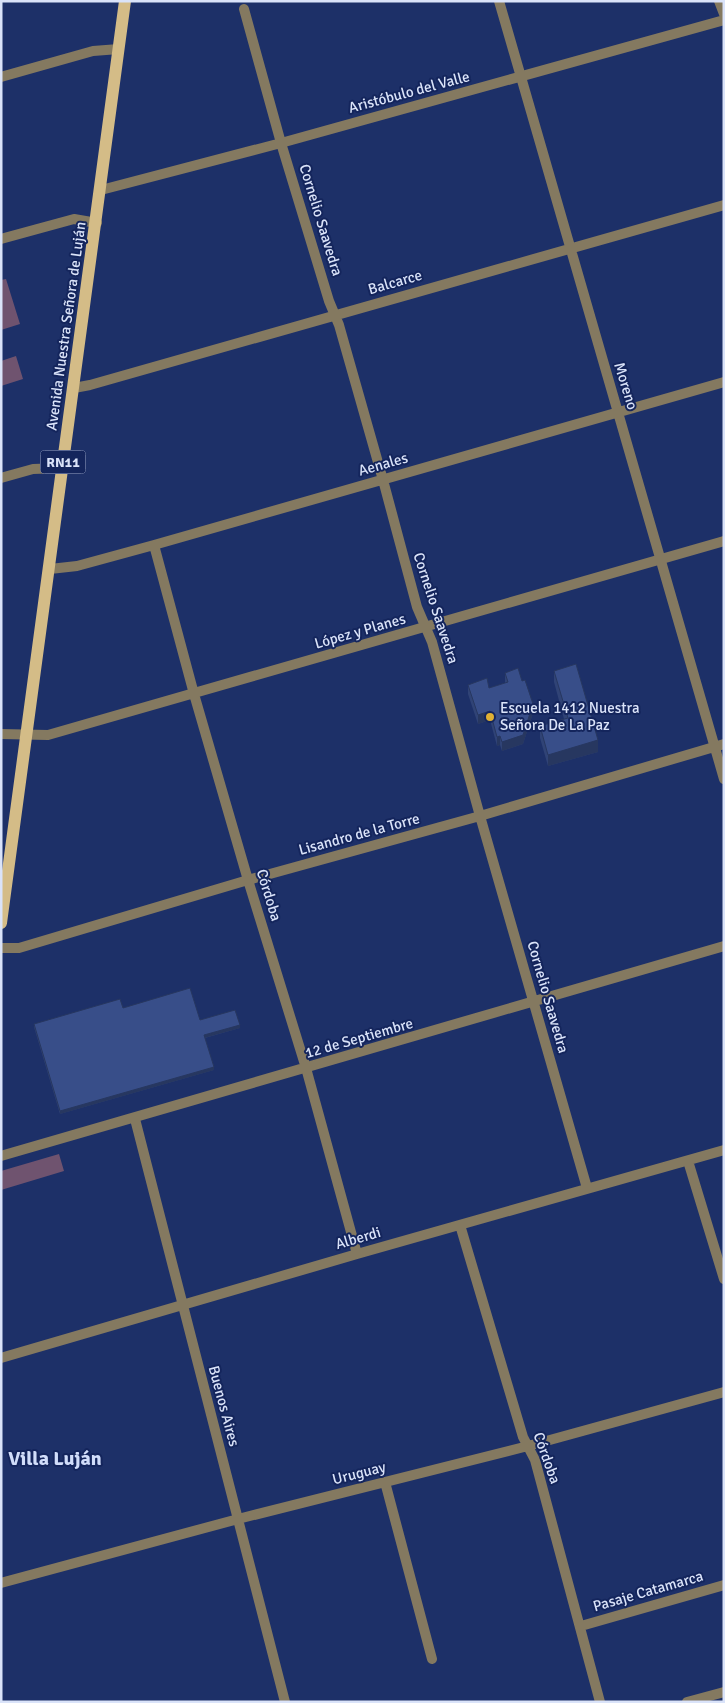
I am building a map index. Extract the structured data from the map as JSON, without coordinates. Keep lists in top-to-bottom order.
{
  "streets": {
    "main road": ["Avenida Nuestra Señora de Luján", "RN11"],
    "street": [
      "Aristóbulo del Valle",
      "Cornelio Saavedra",
      "Balcarce",
      "Moreno",
      "Aenales",
      "López y Planes",
      "Lisandro de la Torre",
      "Córdoba",
      "12 de Septiembre",
      "Alberdi",
      "Buenos Aires",
      "Uruguay",
      "Pasaje Catamarca"
    ]
  },
  "crossings": [
    ["Aristóbulo del Valle", "Cornelio Saavedra"],
    ["Aristóbulo del Valle", "Avenida Nuestra Señora de Luján"],
    ["Aristóbulo del Valle", "Moreno"],
    ["Cornelio Saavedra", "Balcarce"],
    ["Cornelio Saavedra", "Aenales"],
    ["Cornelio Saavedra", "López y Planes"],
    ["Cornelio Saavedra", "Lisandro de la Torre"],
    ["Cornelio Saavedra", "12 de Septiembre"],
    ["Cornelio Saavedra", "Alberdi"],
    ["Balcarce", "Avenida Nuestra Señora de Luján"],
    ["Balcarce", "Moreno"],
    ["Avenida Nuestra Señora de Luján", "Aenales"],
    ["Avenida Nuestra Señora de Luján", "López y Planes"],
    ["Moreno", "Aenales"],
    ["Moreno", "López y Planes"],
    ["Moreno", "Lisandro de la Torre"],
    ["Aenales", "Córdoba"],
    ["López y Planes", "Córdoba"],
    ["Lisandro de la Torre", "Córdoba"],
    ["Córdoba", "12 de Septiembre"],
    ["Córdoba", "Alberdi"],
    ["Córdoba", "Uruguay"],
    ["Córdoba", "Pasaje Catamarca"],
    ["12 de Septiembre", "Buenos Aires"],
    ["Alberdi", "Buenos Aires"],
    ["Buenos Aires", "Uruguay"]
  ],
  "districts": ["Villa Luján"],
  "places": ["Escuela 1412 Nuestra Señora De La Paz"]
}
